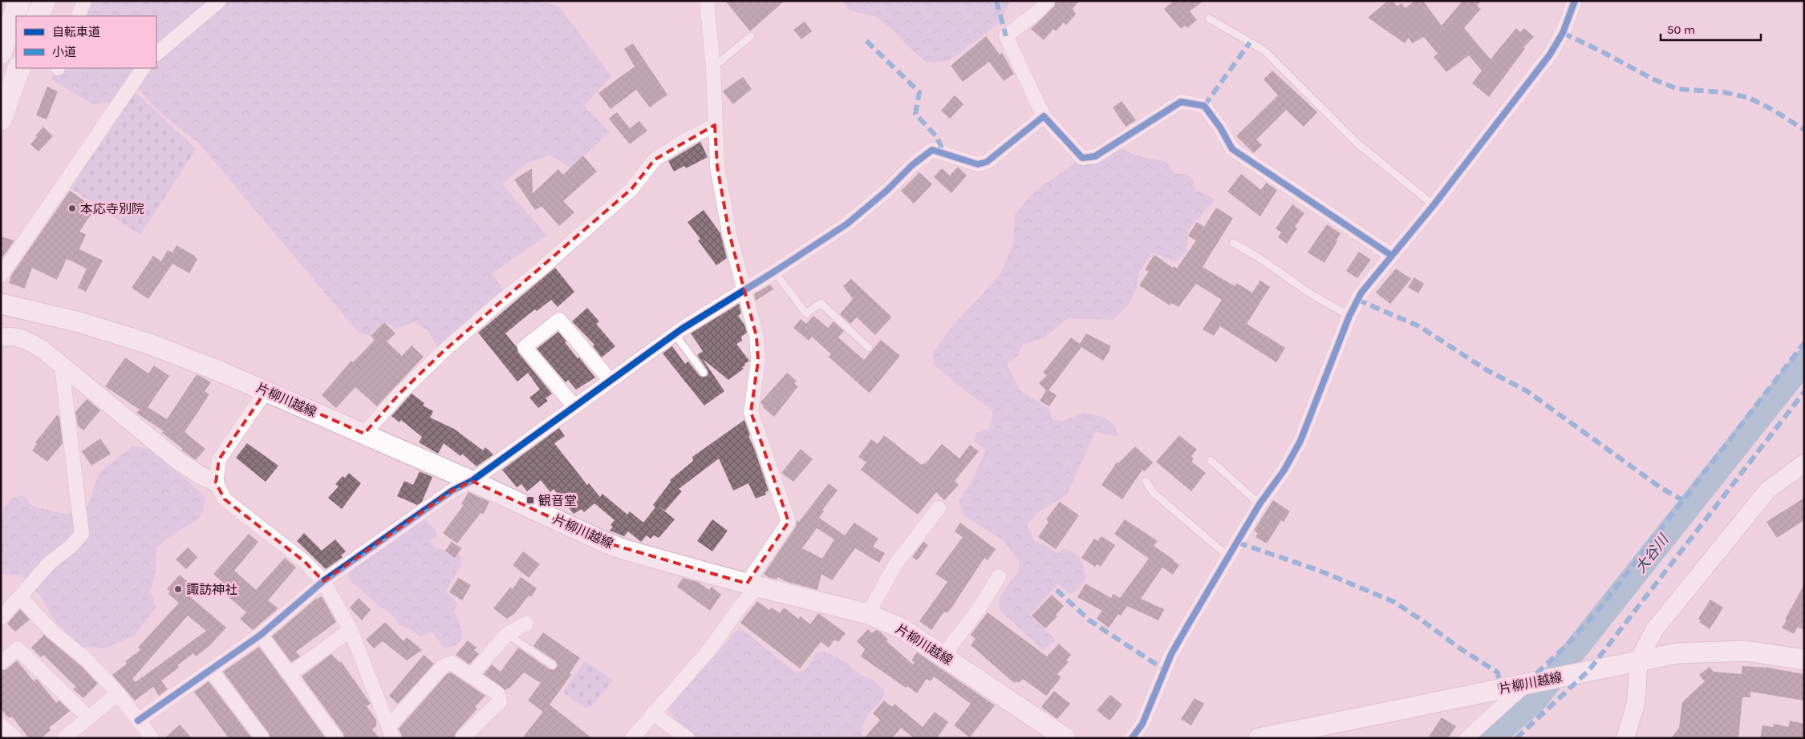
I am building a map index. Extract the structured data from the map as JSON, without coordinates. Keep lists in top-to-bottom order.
{
  "streets": {
    "main road": ["片柳川越線"]
  },
  "water": ["大谷川"],
  "places": {
    "other": ["本応寺別院", "諏訪神社"],
    "transit": ["観音堂"]
  },
  "legend": ["自転車道", "小道"],
  "scale_bar": "50 m"
}
